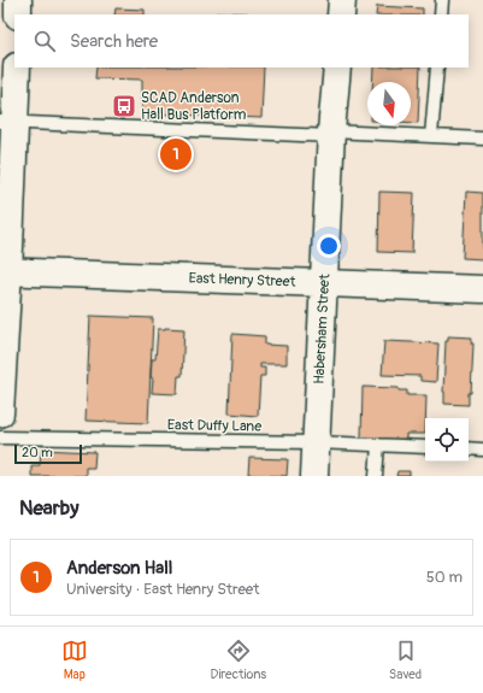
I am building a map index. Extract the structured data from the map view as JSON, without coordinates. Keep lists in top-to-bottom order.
{
  "streets": {
    "main road": ["East Henry Street", "Habersham Street"],
    "lane": ["East Duffy Lane"]
  },
  "crossings": [
    ["East Henry Street", "Habersham Street"],
    ["Habersham Street", "East Duffy Lane"]
  ],
  "places": {
    "bus stop": ["SCAD Anderson Hall Bus Platform"]
  },
  "scale_bar": "20 m",
  "north": "bottom",
  "page": {
    "search": "Search here",
    "pins": "1",
    "scale": "20 m",
    "heading": "Nearby",
    "list": [
      {
        "mark": "1",
        "name": "Anderson Hall",
        "note": "University · East Henry Street",
        "value": "50 m"
      }
    ],
    "nav": ["Map", "Directions", "Saved"]
  }
}
